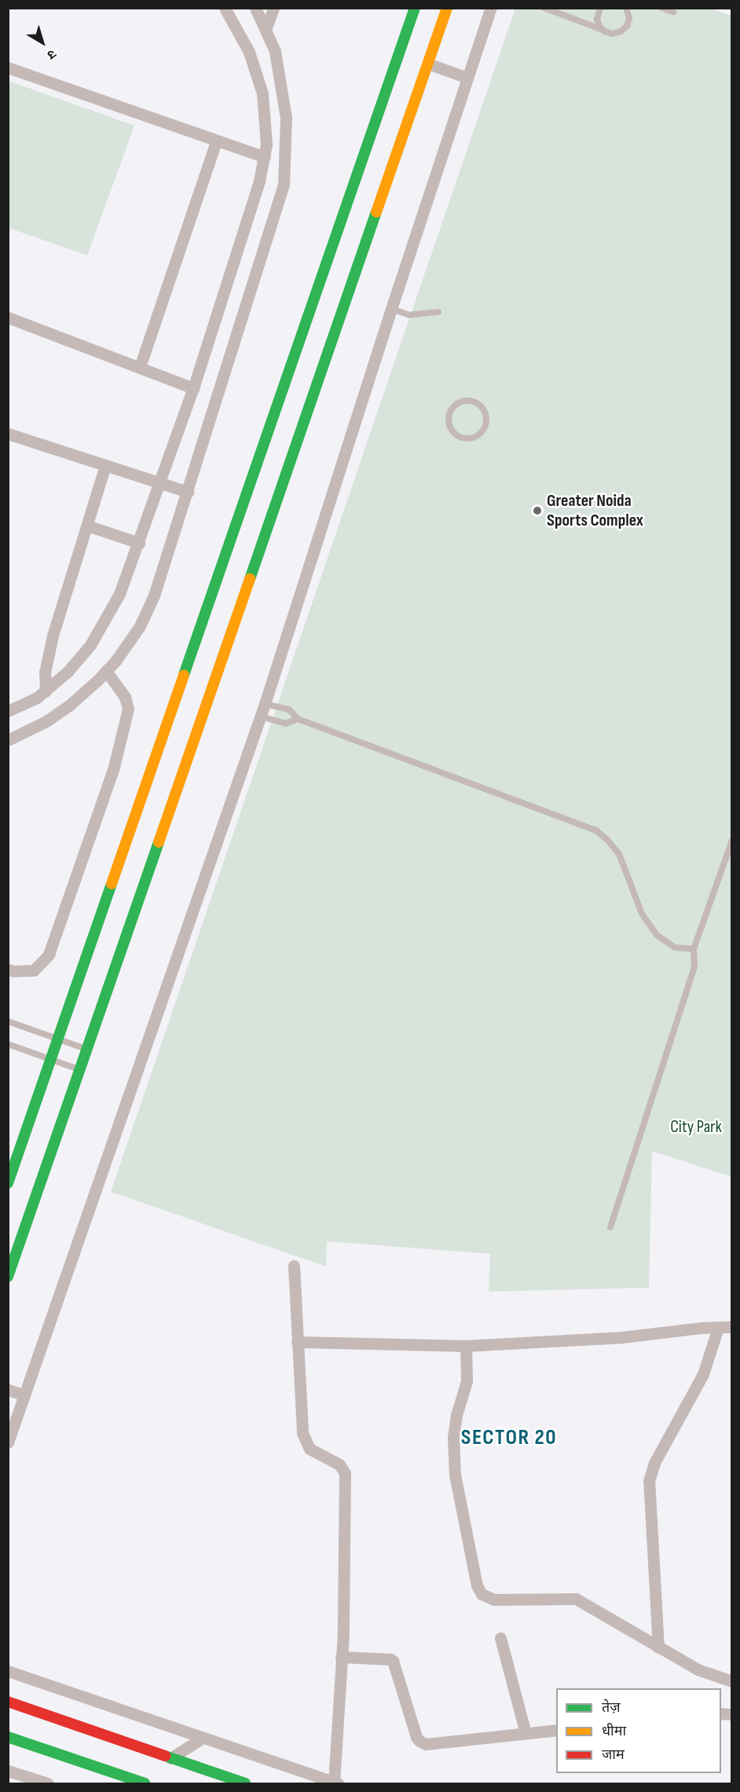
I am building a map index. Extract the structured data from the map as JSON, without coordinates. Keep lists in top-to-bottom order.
{
  "districts": ["SECTOR 20"],
  "parks": ["City Park"],
  "places": ["Greater Noida Sports Complex"],
  "legend": ["तेज़", "धीमा", "जाम"],
  "north": "bottom right"
}
